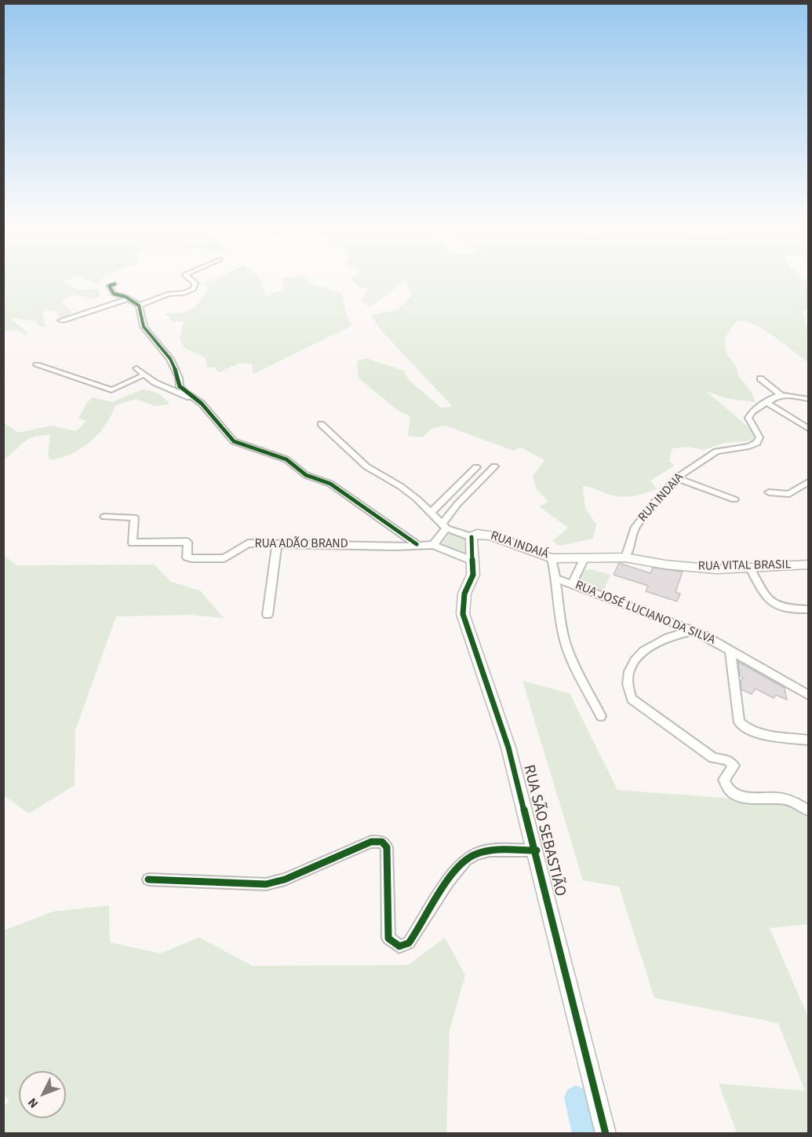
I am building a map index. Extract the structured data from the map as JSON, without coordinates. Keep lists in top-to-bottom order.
{
  "streets": {
    "street": [
      "RUA INDAIA",
      "RUA ADÃO BRAND",
      "RUA INDAIÁ",
      "RUA VITAL BRASIL",
      "RUA JOSÉ LUCIANO DA SILVA",
      "RUA SÃO SEBASTIÃO"
    ]
  },
  "crossings": [
    ["RUA INDAIA", "RUA INDAIÁ"],
    ["RUA INDAIA", "RUA VITAL BRASIL"],
    ["RUA ADÃO BRAND", "RUA SÃO SEBASTIÃO"],
    ["RUA INDAIÁ", "RUA VITAL BRASIL"],
    ["RUA INDAIÁ", "RUA SÃO SEBASTIÃO"]
  ],
  "north": "bottom left"
}
